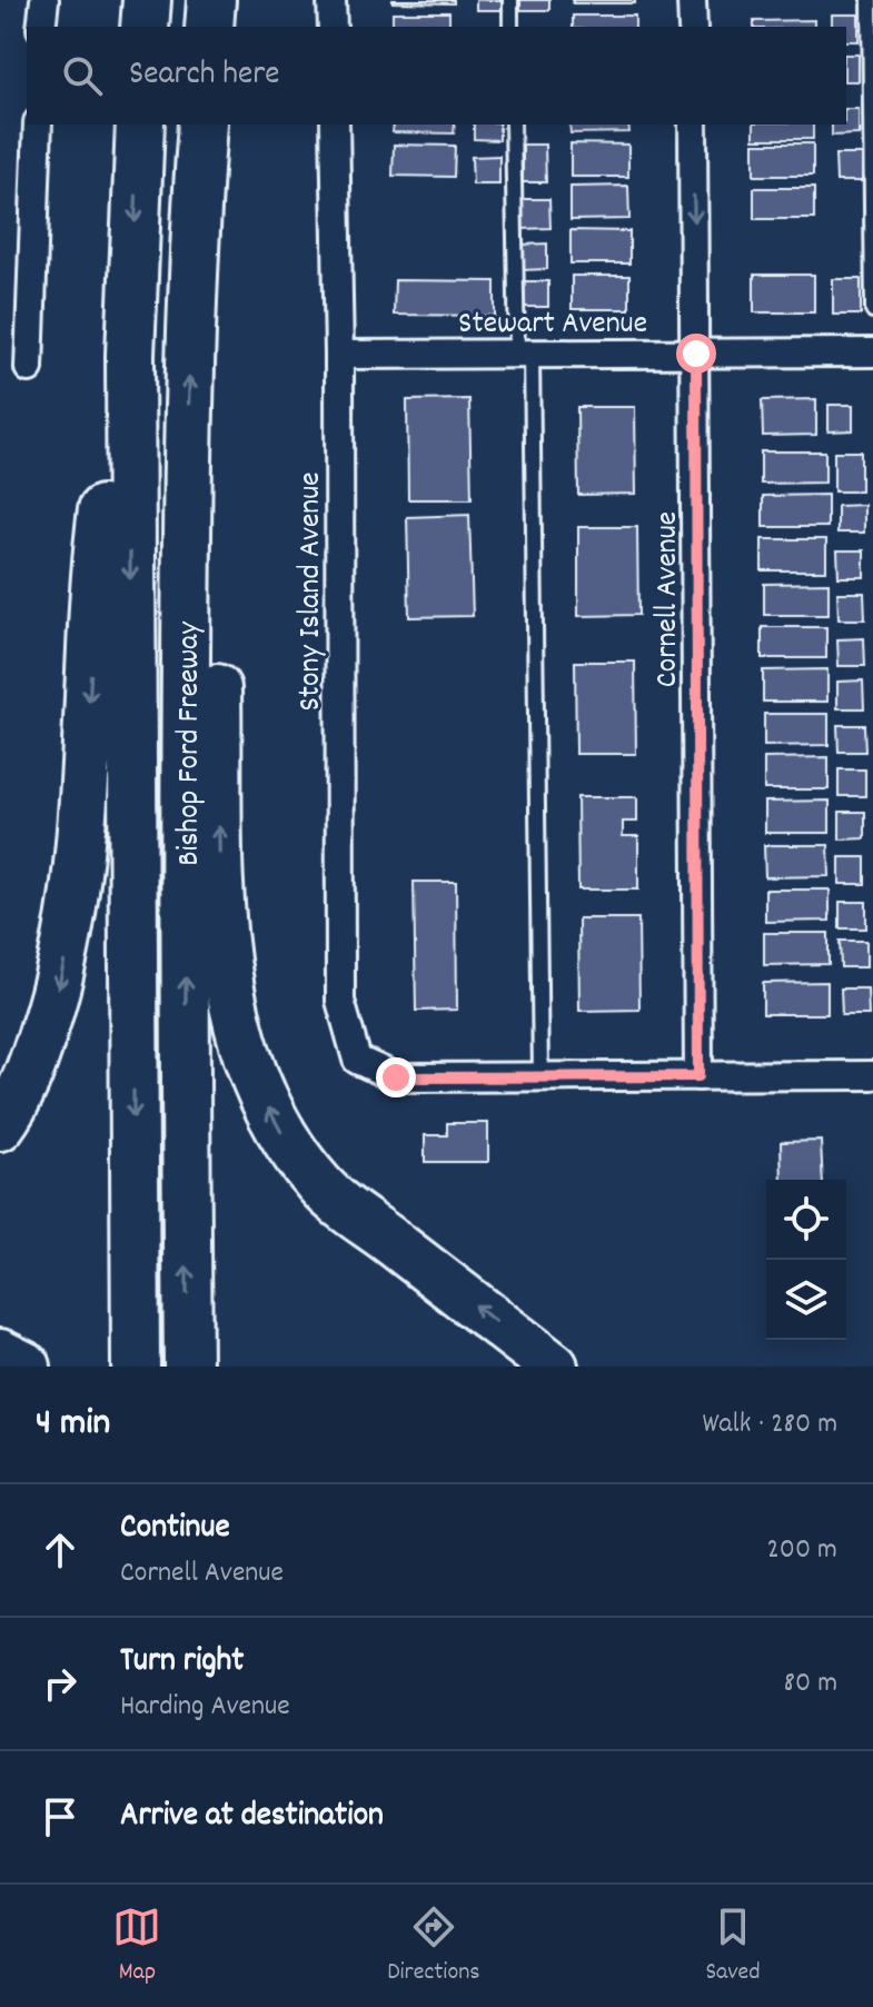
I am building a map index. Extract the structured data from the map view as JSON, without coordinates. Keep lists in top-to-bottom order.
{
  "streets": {
    "highway": ["Bishop Ford Freeway"],
    "street": ["Stewart Avenue", "Stony Island Avenue", "Cornell Avenue"]
  },
  "crossings": [
    ["Stewart Avenue", "Stony Island Avenue"],
    ["Stewart Avenue", "Cornell Avenue"]
  ],
  "page": {
    "search": "Search here",
    "heading": ["4 min", "Walk · 280 m"],
    "list": [
      ["Continue", "Cornell Avenue", "200 m"],
      ["Turn right", "Harding Avenue", "80 m"],
      "Arrive at destination"
    ],
    "nav": ["Map", "Directions", "Saved"]
  }
}
